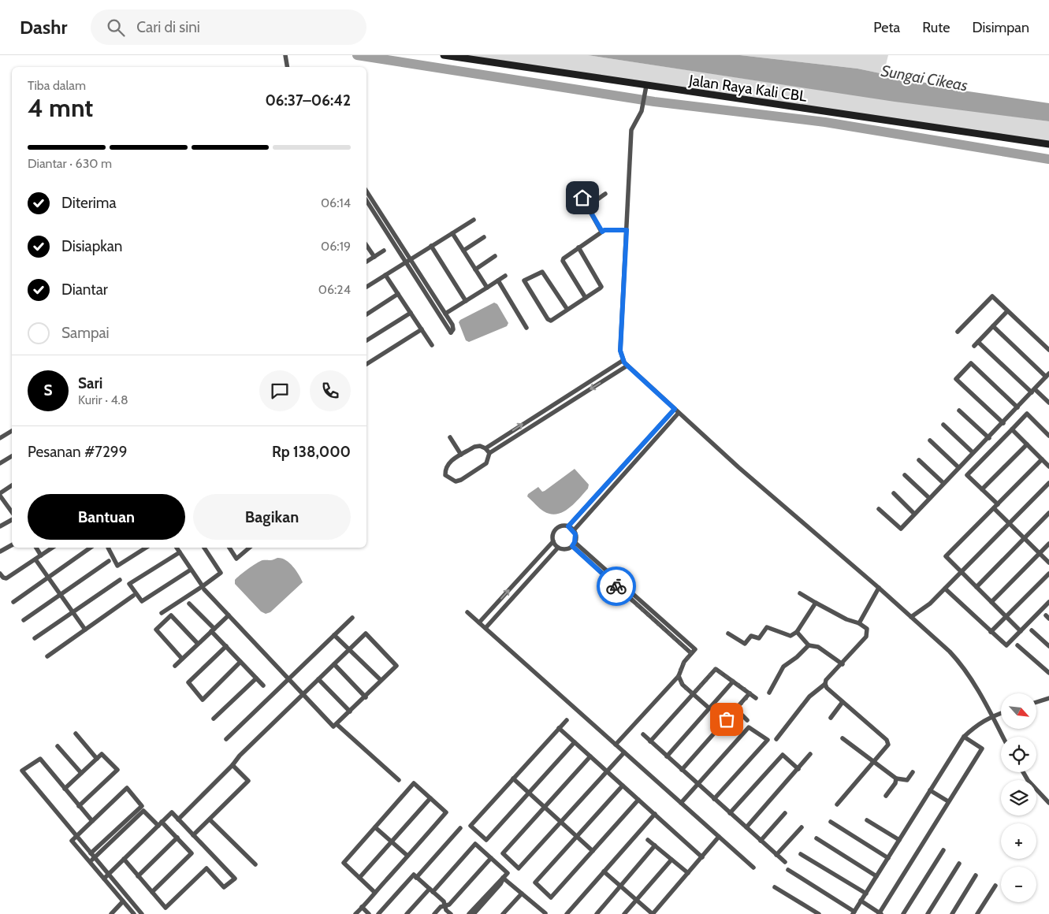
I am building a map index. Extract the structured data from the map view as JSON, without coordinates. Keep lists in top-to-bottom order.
{
  "streets": {
    "main road": ["Jalan Raya Kali CBL"]
  },
  "water": ["Sungai Cikeas"],
  "north": "bottom right",
  "page": {
    "header": "Dashr",
    "search": "Cari di sini",
    "nav": ["Peta", "Rute", "Disimpan"],
    "heading": ["4 mnt", "Tiba dalam", "06:37–06:42"],
    "panel": [
      "Sari",
      "Kurir · 4.8",
      "Pesanan #7299",
      "Rp 138,000"
    ],
    "bar": "Diantar · 630 m",
    "list": [
      ["Diterima", "06:14"],
      ["Disiapkan", "06:19"],
      ["Diantar", "06:24"],
      "Sampai"
    ],
    "round": "S",
    "buttons": ["Bantuan", "Bagikan"],
    "map_buttons": ["+", "−"]
  }
}
